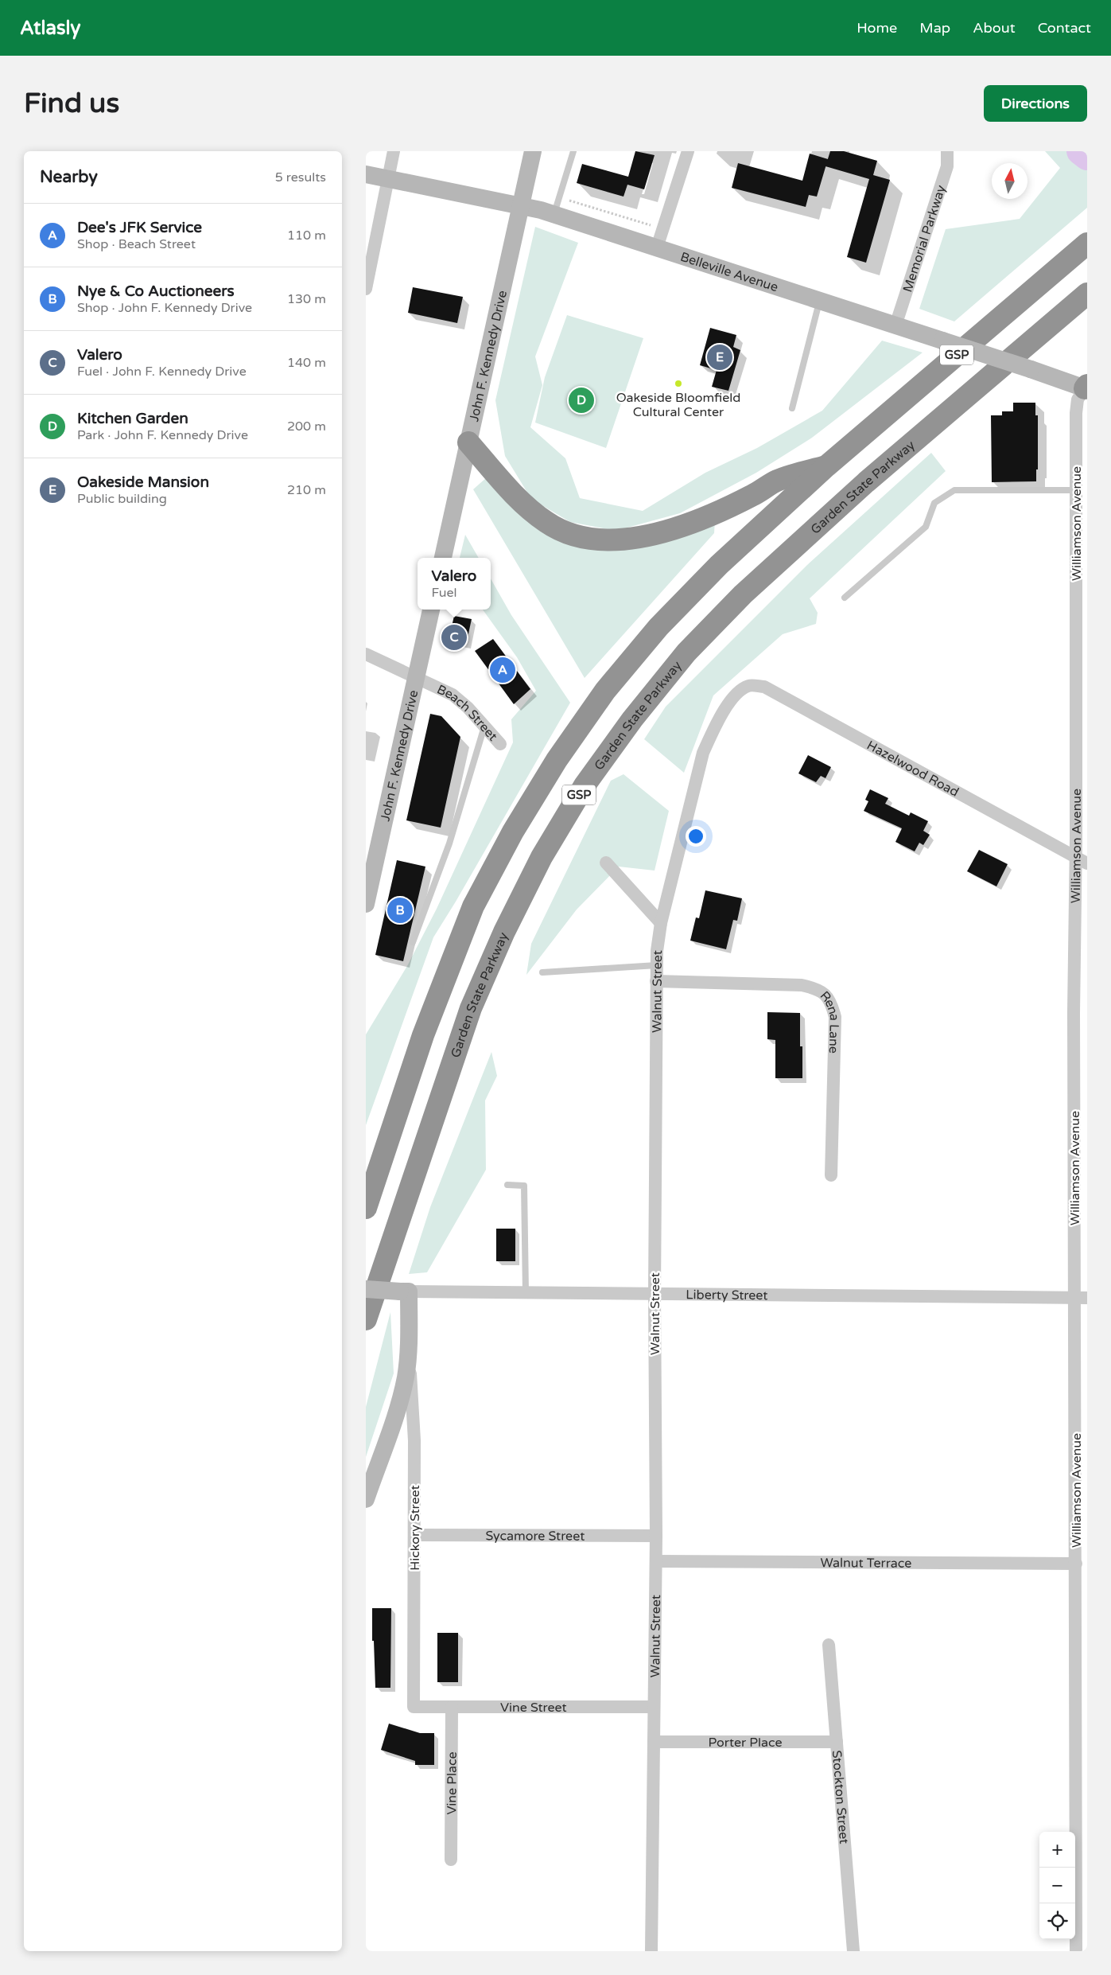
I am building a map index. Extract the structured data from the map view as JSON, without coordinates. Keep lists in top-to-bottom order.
{
  "streets": {
    "highway": ["GSP", "Garden State Parkway"],
    "main road": ["Belleville Avenue", "John F. Kennedy Drive", "Liberty Street"],
    "street": [
      "Memorial Parkway",
      "Williamson Avenue",
      "Beach Street",
      "Hazelwood Road",
      "Walnut Street",
      "Rena Lane",
      "Hickory Street",
      "Sycamore Street",
      "Walnut Terrace",
      "Vine Street",
      "Porter Place",
      "Vine Place",
      "Stockton Street"
    ]
  },
  "crossings": [
    ["Memorial Parkway", "Belleville Avenue"],
    ["Belleville Avenue", "John F. Kennedy Drive"],
    ["Belleville Avenue", "Williamson Avenue"],
    ["John F. Kennedy Drive", "Beach Street"],
    ["Garden State Parkway", "Liberty Street"],
    ["Williamson Avenue", "Hazelwood Road"],
    ["Williamson Avenue", "Liberty Street"],
    ["Williamson Avenue", "Walnut Terrace"],
    ["Hazelwood Road", "Walnut Street"],
    ["Walnut Street", "Rena Lane"],
    ["Walnut Street", "Liberty Street"],
    ["Walnut Street", "Sycamore Street"],
    ["Walnut Street", "Walnut Terrace"],
    ["Walnut Street", "Vine Street"],
    ["Walnut Street", "Porter Place"],
    ["Hickory Street", "Sycamore Street"],
    ["Hickory Street", "Vine Street"],
    ["Vine Street", "Vine Place"],
    ["Porter Place", "Stockton Street"]
  ],
  "places": ["Oakeside Bloomfield Cultural Center"],
  "north": "top",
  "page": {
    "header": "Atlasly",
    "nav": [
      "Home",
      "Map",
      "About",
      "Contact"
    ],
    "buttons": "Directions",
    "title": "Find us",
    "heading": ["Nearby", "5 results"],
    "list": [
      {
        "mark": "A",
        "name": "Dee's JFK Service",
        "note": "Shop · Beach Street",
        "value": "110 m"
      },
      {
        "mark": "B",
        "name": "Nye & Co Auctioneers",
        "note": "Shop · John F. Kennedy Drive",
        "value": "130 m"
      },
      {
        "mark": "C",
        "name": "Valero",
        "note": "Fuel · John F. Kennedy Drive",
        "value": "140 m"
      },
      {
        "mark": "D",
        "name": "Kitchen Garden",
        "note": "Park · John F. Kennedy Drive",
        "value": "200 m"
      },
      {
        "mark": "E",
        "name": "Oakeside Mansion",
        "note": "Public building",
        "value": "210 m"
      }
    ],
    "pins": [
      "E",
      "D",
      "C",
      "A",
      "B"
    ],
    "popup": ["Valero", "Fuel"],
    "map_buttons": ["+", "−"]
  }
}
